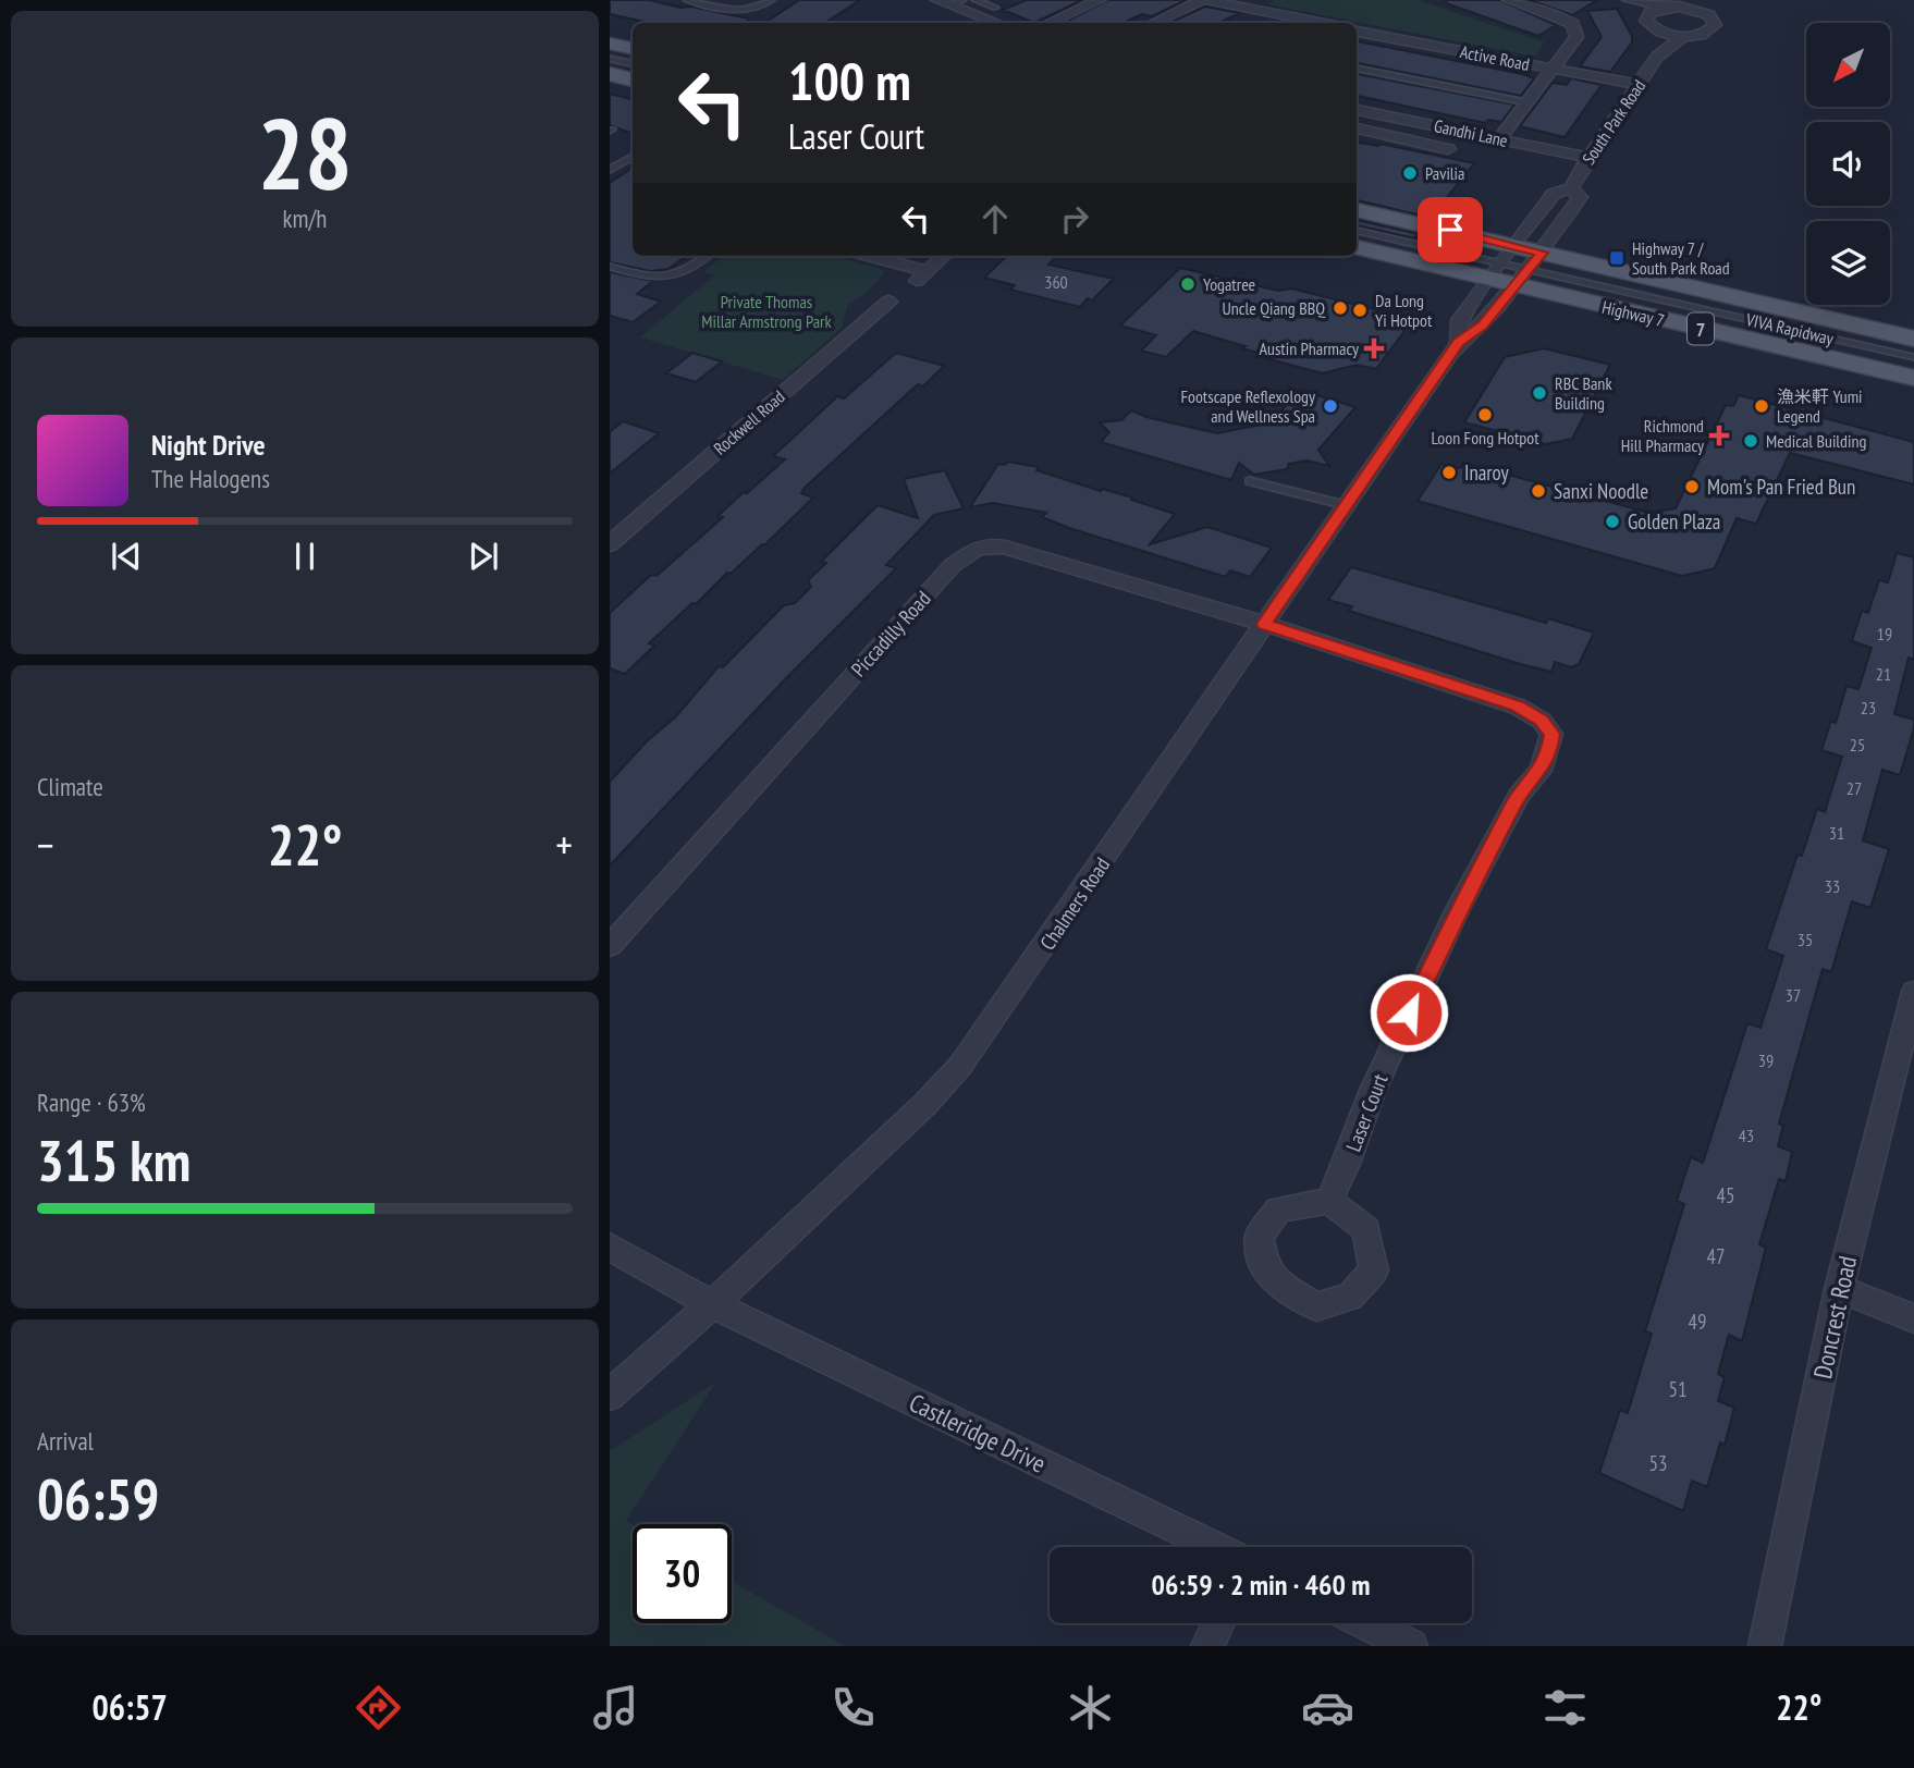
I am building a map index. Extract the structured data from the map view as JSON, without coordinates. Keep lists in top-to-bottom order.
{
  "streets": {
    "main road": ["Highway 7", "7"],
    "street": [
      "Active Road",
      "South Park Road",
      "Gandhi Lane",
      "Rockwell Road",
      "Piccadilly Road",
      "Chalmers Road",
      "Laser Court",
      "Doncrest Road",
      "Castleridge Drive"
    ],
    "lane": ["VIVA Rapidway"]
  },
  "crossings": [
    ["Active Road", "South Park Road"],
    ["South Park Road", "Gandhi Lane"],
    ["South Park Road", "Highway 7"],
    ["South Park Road", "VIVA Rapidway"],
    ["South Park Road", "Chalmers Road"],
    ["Highway 7", "VIVA Rapidway"],
    ["Highway 7", "Chalmers Road"],
    ["VIVA Rapidway", "Chalmers Road"],
    ["Piccadilly Road", "Chalmers Road"],
    ["Piccadilly Road", "Laser Court"],
    ["Chalmers Road", "Laser Court"],
    ["Chalmers Road", "Castleridge Drive"]
  ],
  "parks": ["Private Thomas Millar Armstrong Park"],
  "places": {
    "other": [
      "Pavilia",
      "Yogatree",
      "Uncle Qiang BBQ",
      "Da Long Yi Hotpot",
      "RBC Bank Building",
      "Footscape Reflexology and Wellness Spa",
      "漁米軒 Yumi Legend",
      "Loon Fong Hotpot",
      "Medical Building",
      "Inaroy",
      "Mom's Pan Fried Bun",
      "Sanxi Noodle",
      "Golden Plaza"
    ],
    "transit": ["Highway 7 / South Park Road"],
    "health": ["Austin Pharmacy", "Richmond Hill Pharmacy"]
  },
  "house_numbers": [
    "360",
    "19",
    "21",
    "23",
    "25",
    "27",
    "31",
    "33",
    "35",
    "37",
    "39",
    "43",
    "45",
    "47",
    "49",
    "51",
    "53"
  ],
  "north": "bottom left",
  "page": {
    "tile": [
      ["28", "km/h"],
      "Climate",
      ["Range · 63%", "315 km"],
      ["Arrival", "06:59"]
    ],
    "turn": ["100 m", "Laser Court"],
    "song": ["Night Drive", "The Halogens"],
    "heat": ["−", "22°", "+"],
    "limit": "30",
    "trip": "06:59 · 2 min · 460 m",
    "tabs": ["06:57", "22°"]
  }
}
